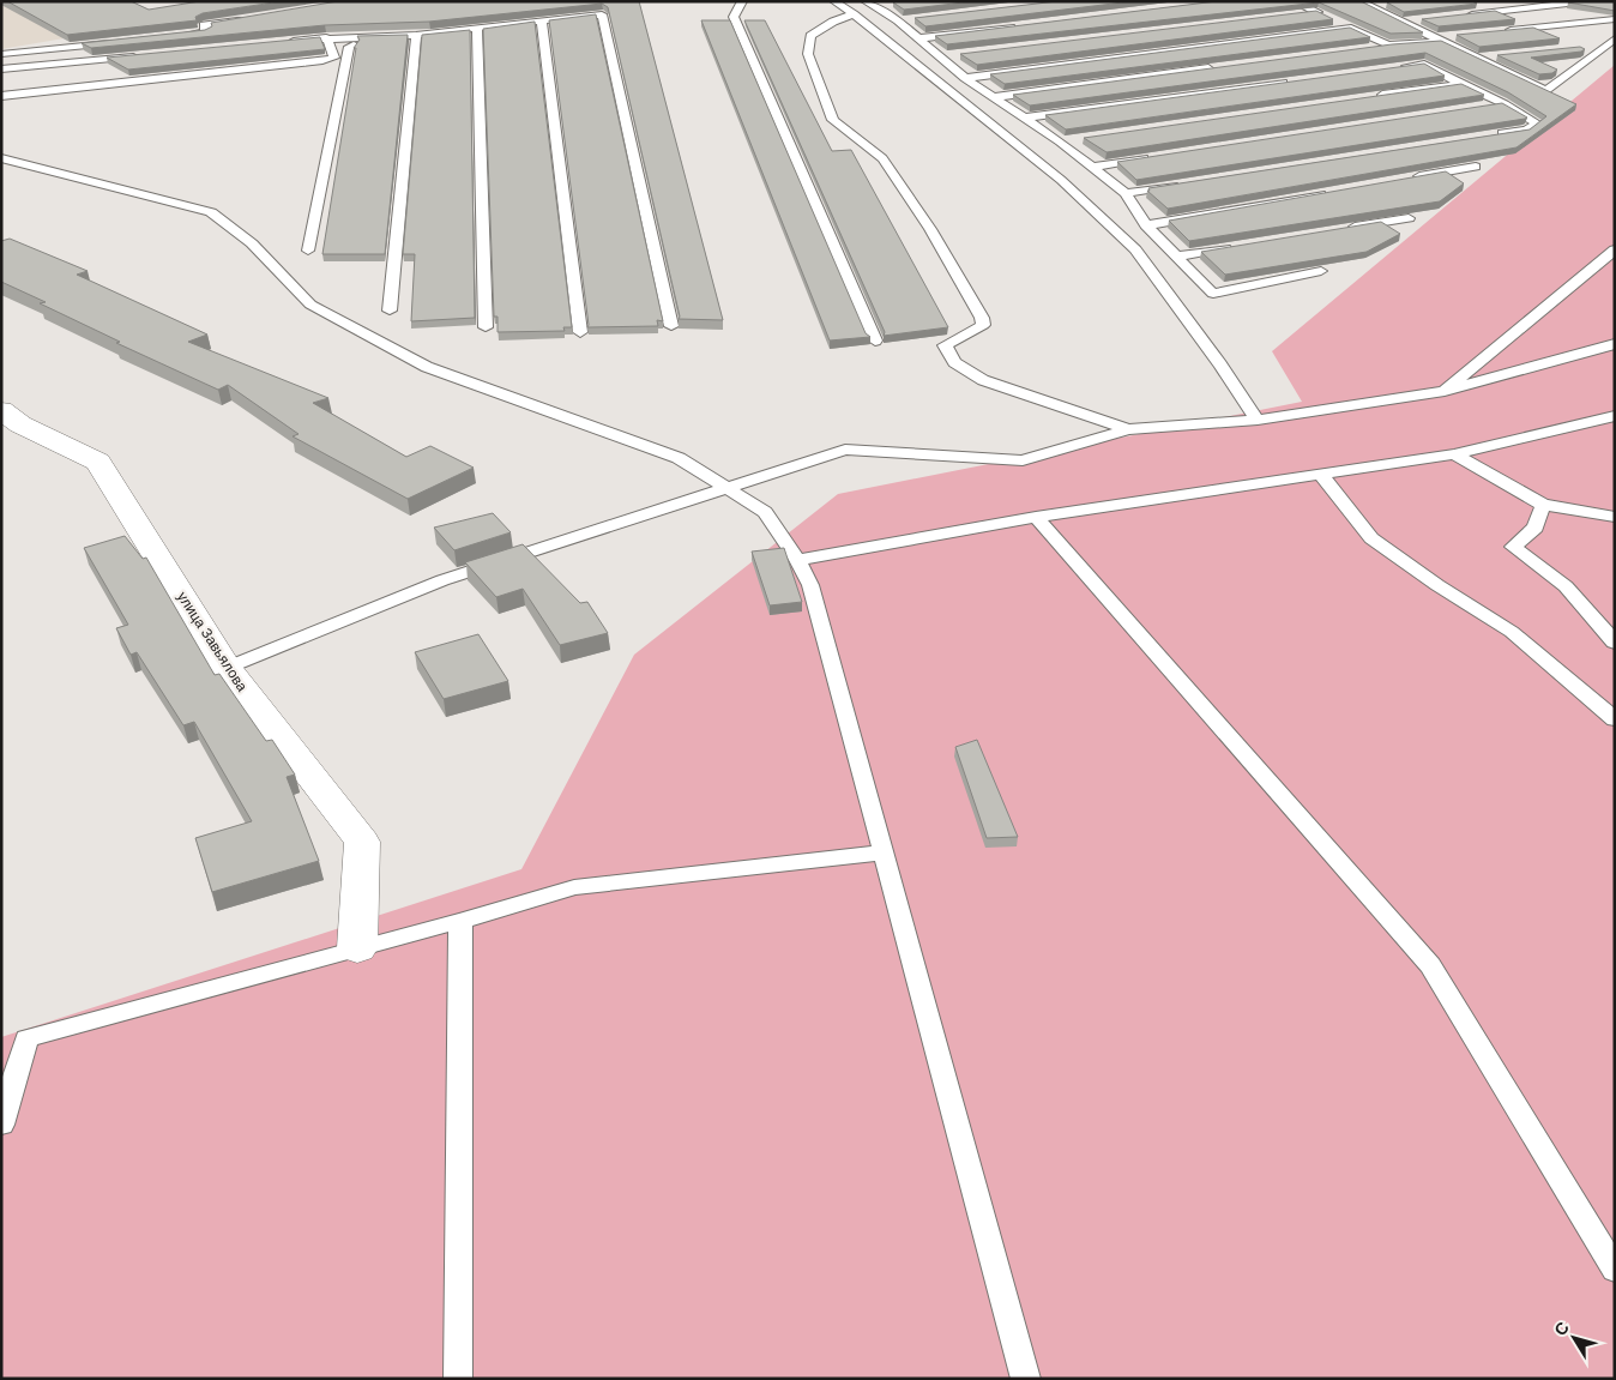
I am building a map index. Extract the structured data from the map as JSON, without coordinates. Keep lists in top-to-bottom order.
{
  "streets": {
    "street": ["улица Завьялова"]
  },
  "north": "top left"
}
